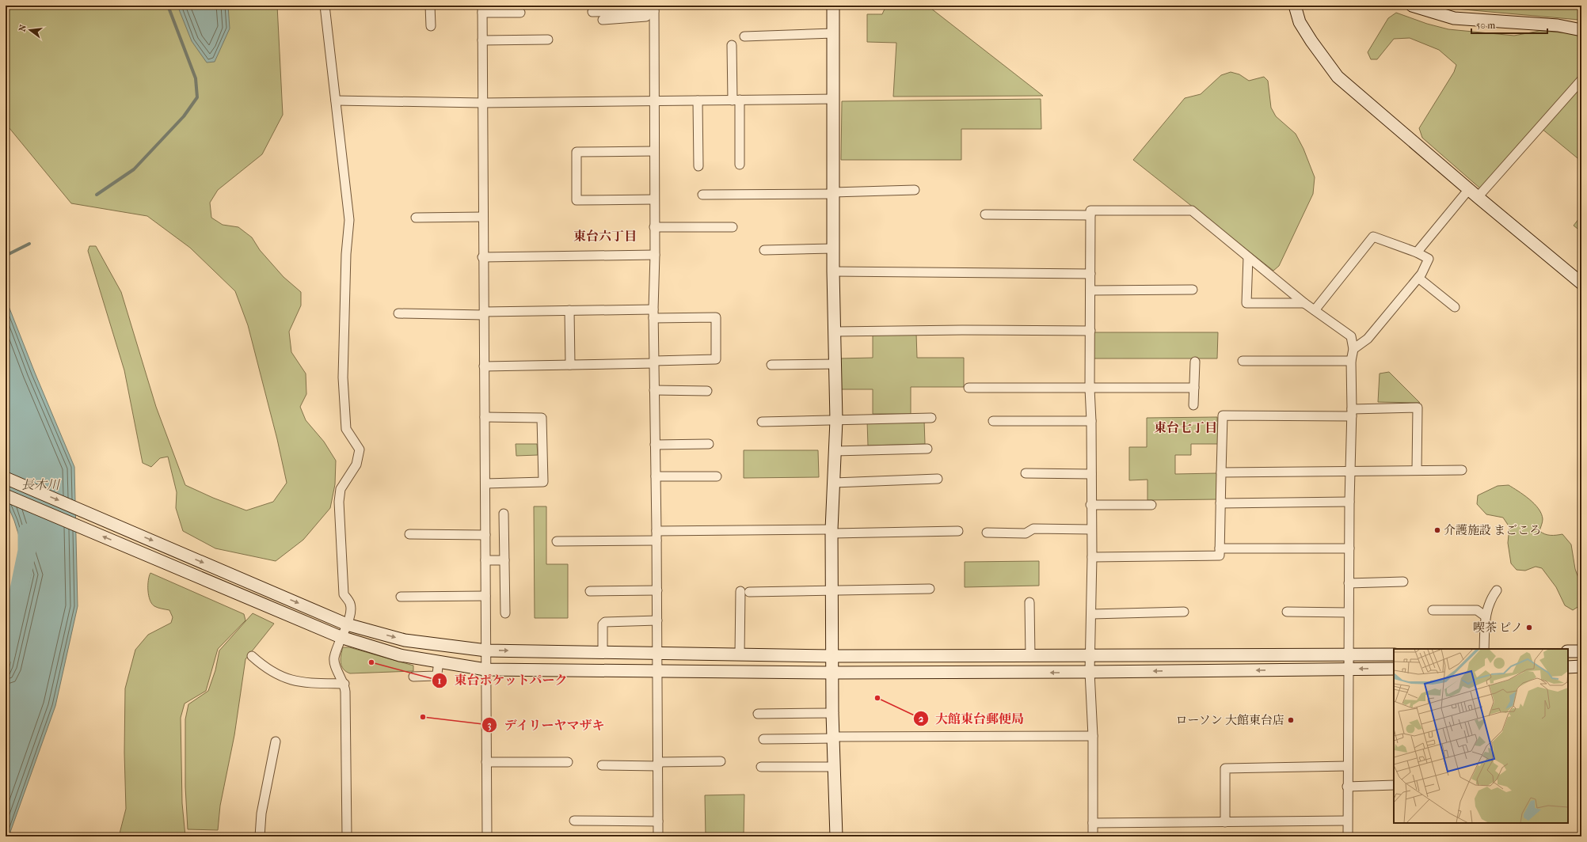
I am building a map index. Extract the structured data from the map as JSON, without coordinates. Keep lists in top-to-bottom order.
{
  "districts": ["東台六丁目", "東台七丁目"],
  "water": ["長木川"],
  "places": [
    "介護施設 まごころ",
    "喫茶 ピノ",
    "東台ポケットパーク",
    "大館東台郵便局",
    "デイリーヤマザキ",
    "ローソン 大館東台店"
  ],
  "scale_bar": "50 m",
  "north": "left"
}
